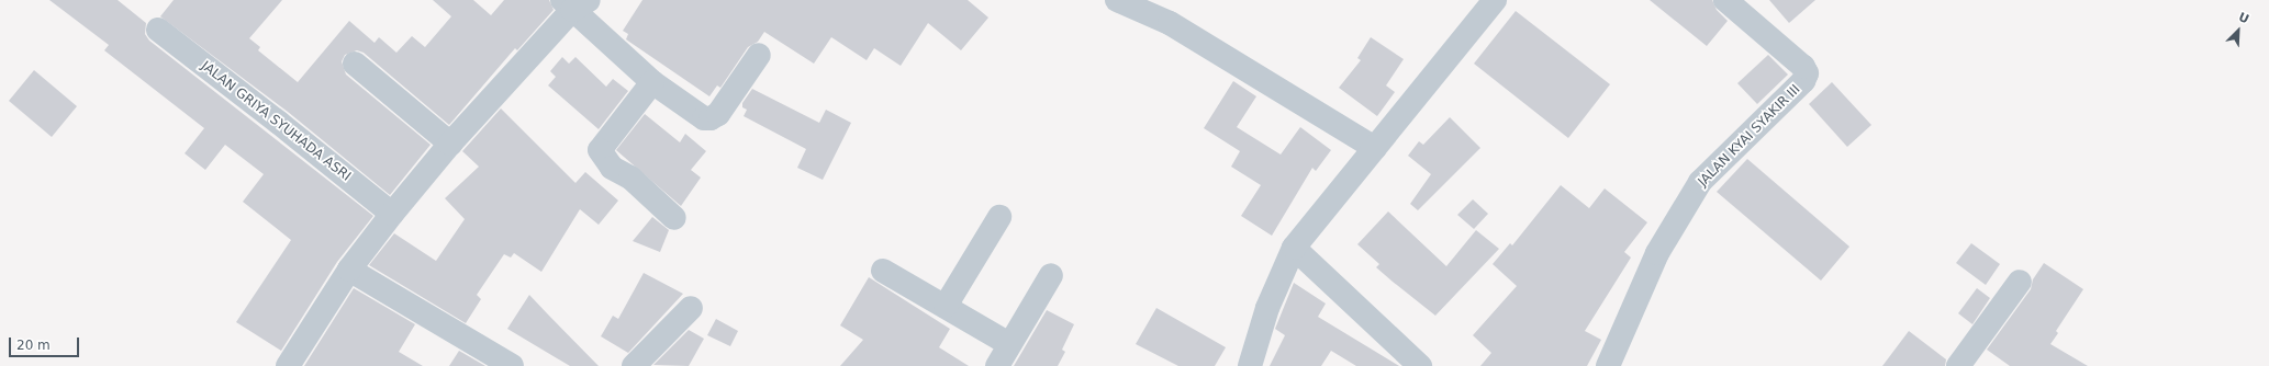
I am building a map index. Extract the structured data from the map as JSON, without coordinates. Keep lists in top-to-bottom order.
{
  "streets": {
    "street": ["JALAN GRIYA SYUHADA ASRI", "JALAN KYAI SYAKIR III"]
  },
  "scale_bar": "20 m",
  "north": "top right"
}
